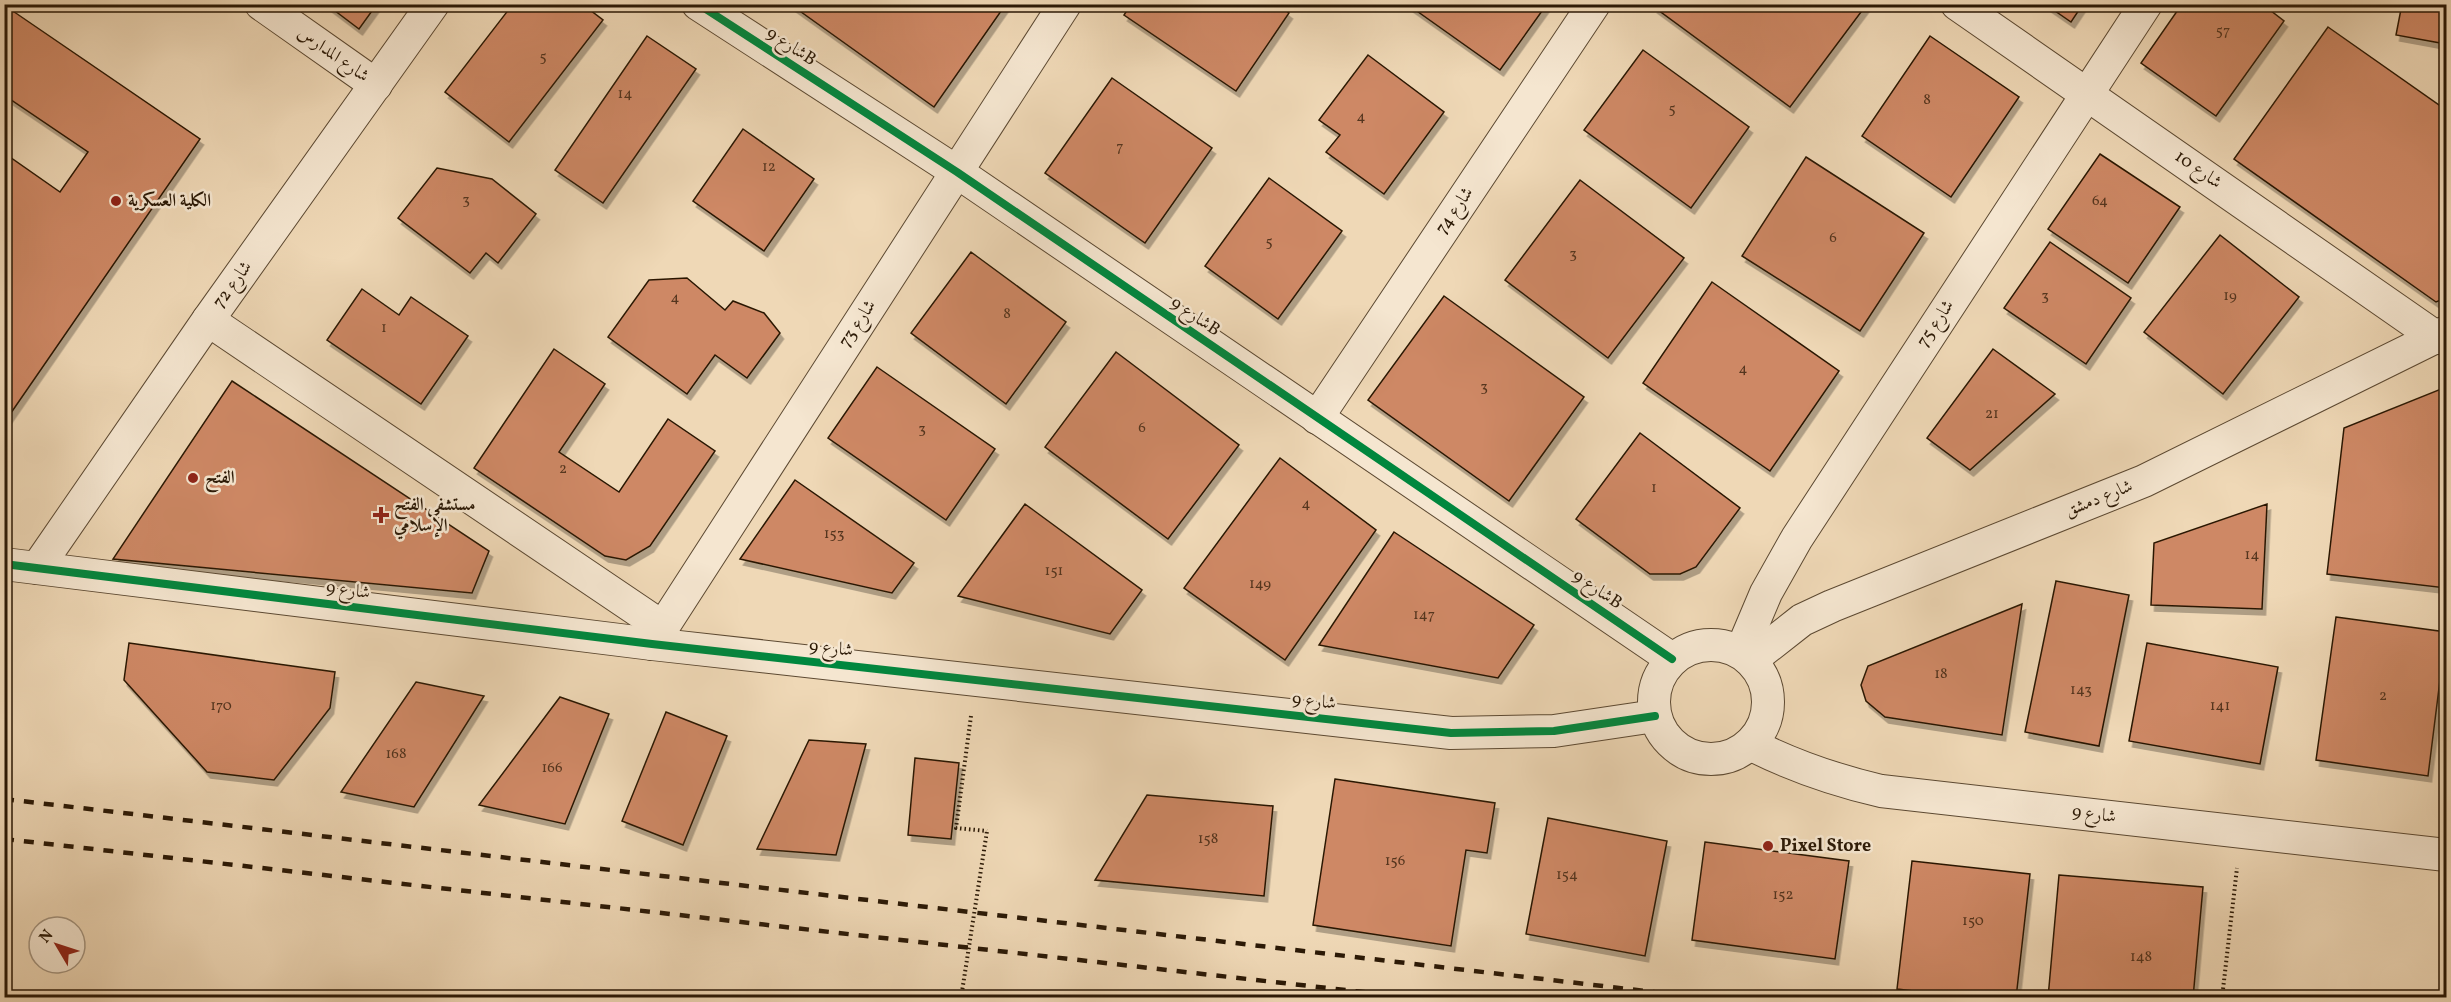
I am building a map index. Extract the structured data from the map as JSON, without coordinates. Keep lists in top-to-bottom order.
{
  "streets": {
    "street": [
      "شارع 9B",
      "شارع المدارس",
      "شارع 10",
      "شارع 74",
      "شارع 72",
      "شارع 73",
      "شارع 75",
      "شارع دمشق",
      "شارع 9"
    ]
  },
  "crossings": [
    ["شارع 9B", "شارع 74"],
    ["شارع 9B", "شارع 73"],
    ["شارع 9B", "شارع 75"],
    ["شارع 9B", "شارع دمشق"],
    ["شارع 9B", "شارع 9"],
    ["شارع المدارس", "شارع 72"],
    ["شارع 10", "شارع 75"],
    ["شارع 10", "شارع دمشق"],
    ["شارع 72", "شارع 9"],
    ["شارع 73", "شارع 9"],
    ["شارع 75", "شارع دمشق"],
    ["شارع 75", "شارع 9"],
    ["شارع دمشق", "شارع 9"]
  ],
  "places": {
    "other": ["الكلية العسكرية", "الفتح", "Pixel Store"],
    "health": ["مستشفى الفتح الإسلامي"]
  },
  "house_numbers": [
    "57",
    "5",
    "14",
    "8",
    "5",
    "4",
    "7",
    "12",
    "3",
    "64",
    "6",
    "5",
    "3",
    "3",
    "19",
    "4",
    "8",
    "1",
    "4",
    "3",
    "21",
    "6",
    "3",
    "2",
    "1",
    "4",
    "153",
    "14",
    "151",
    "149",
    "147",
    "18",
    "143",
    "2",
    "170",
    "141",
    "168",
    "166",
    "158",
    "156",
    "154",
    "152",
    "150",
    "148"
  ],
  "north": "top left"
}
